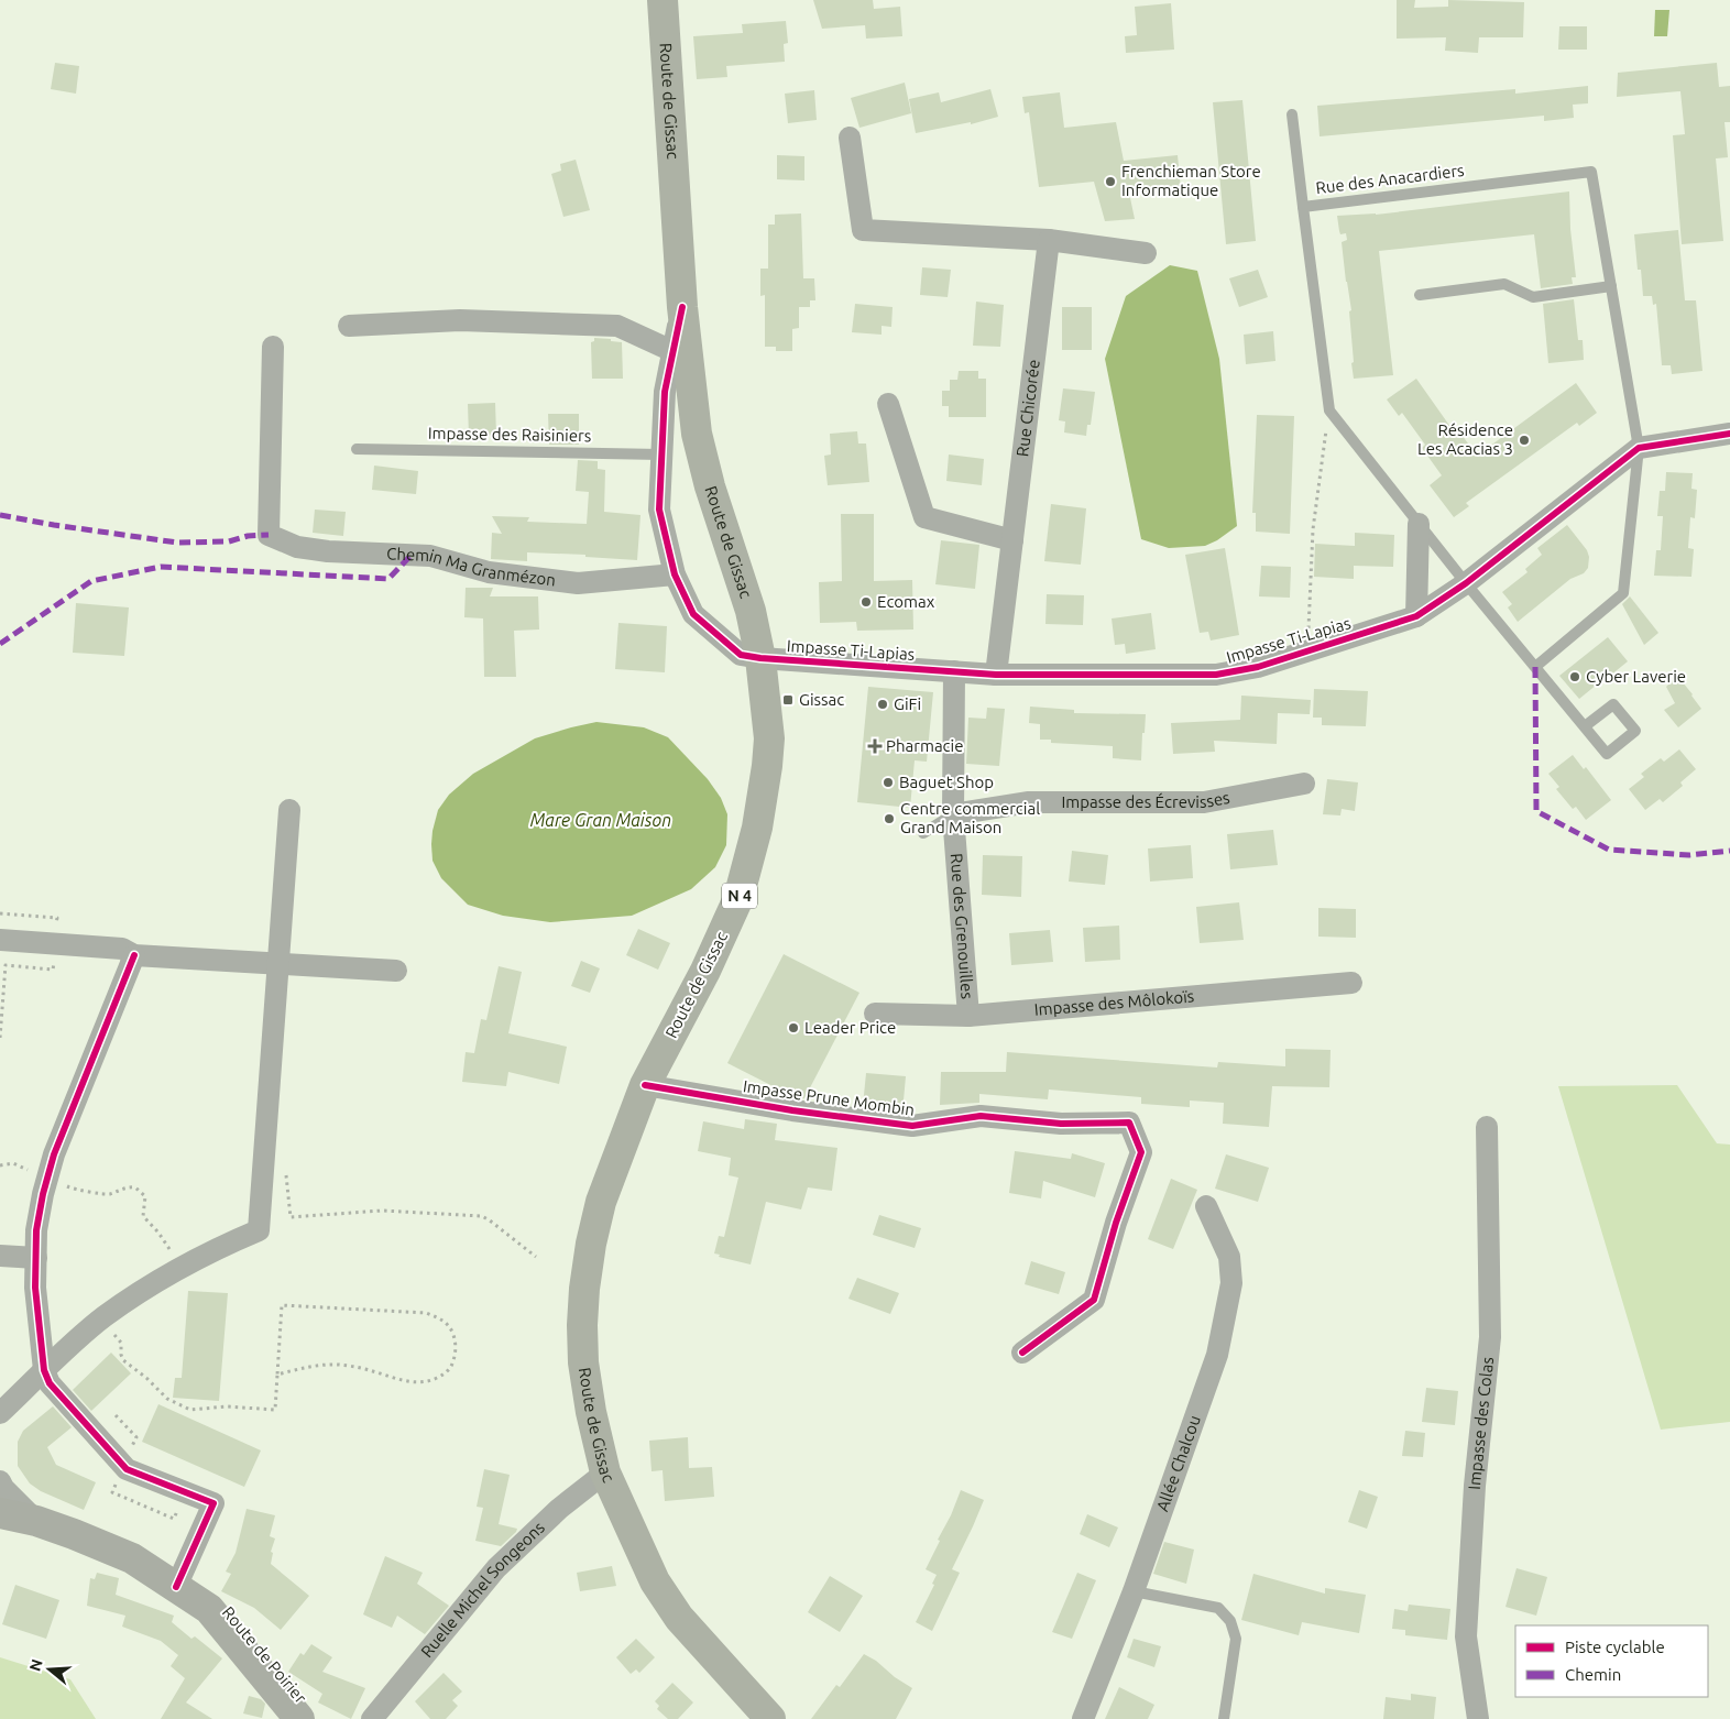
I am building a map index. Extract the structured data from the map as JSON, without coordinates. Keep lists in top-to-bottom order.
{
  "streets": {
    "main road": ["Route de Gissac", "N 4", "Route de Poirier"],
    "street": [
      "Rue Chicorée",
      "Chemin Ma Granmézon",
      "Impasse Ti-Lapias",
      "Impasse des Écrevisses",
      "Rue des Grenouilles",
      "Impasse des Môlokoïs",
      "Impasse Prune Mombin",
      "Impasse des Colas",
      "Allée Chalcou",
      "Ruelle Michel Songeons"
    ],
    "lane": ["Rue des Anacardiers", "Impasse des Raisiniers"]
  },
  "crossings": [
    ["Route de Gissac", "Impasse Ti-Lapias"],
    ["Route de Gissac", "Impasse Prune Mombin"],
    ["Route de Gissac", "Ruelle Michel Songeons"],
    ["Rue des Anacardiers", "Impasse Ti-Lapias"],
    ["Rue Chicorée", "Impasse Ti-Lapias"],
    ["Impasse des Raisiniers", "Impasse Ti-Lapias"],
    ["Chemin Ma Granmézon", "Impasse Ti-Lapias"],
    ["Impasse Ti-Lapias", "Rue des Grenouilles"],
    ["Impasse des Écrevisses", "Rue des Grenouilles"],
    ["Rue des Grenouilles", "Impasse des Môlokoïs"]
  ],
  "water": ["Mare Gran Maison"],
  "places": {
    "other": [
      "Frenchieman Store Informatique",
      "Résidence Les Acacias 3",
      "Ecomax",
      "Cyber Laverie",
      "GiFi",
      "Baguet Shop",
      "Centre commercial Grand Maison",
      "Leader Price"
    ],
    "transit": ["Gissac"],
    "health": ["Pharmacie"]
  },
  "legend": ["Piste cyclable", "Chemin"],
  "north": "left"
}
